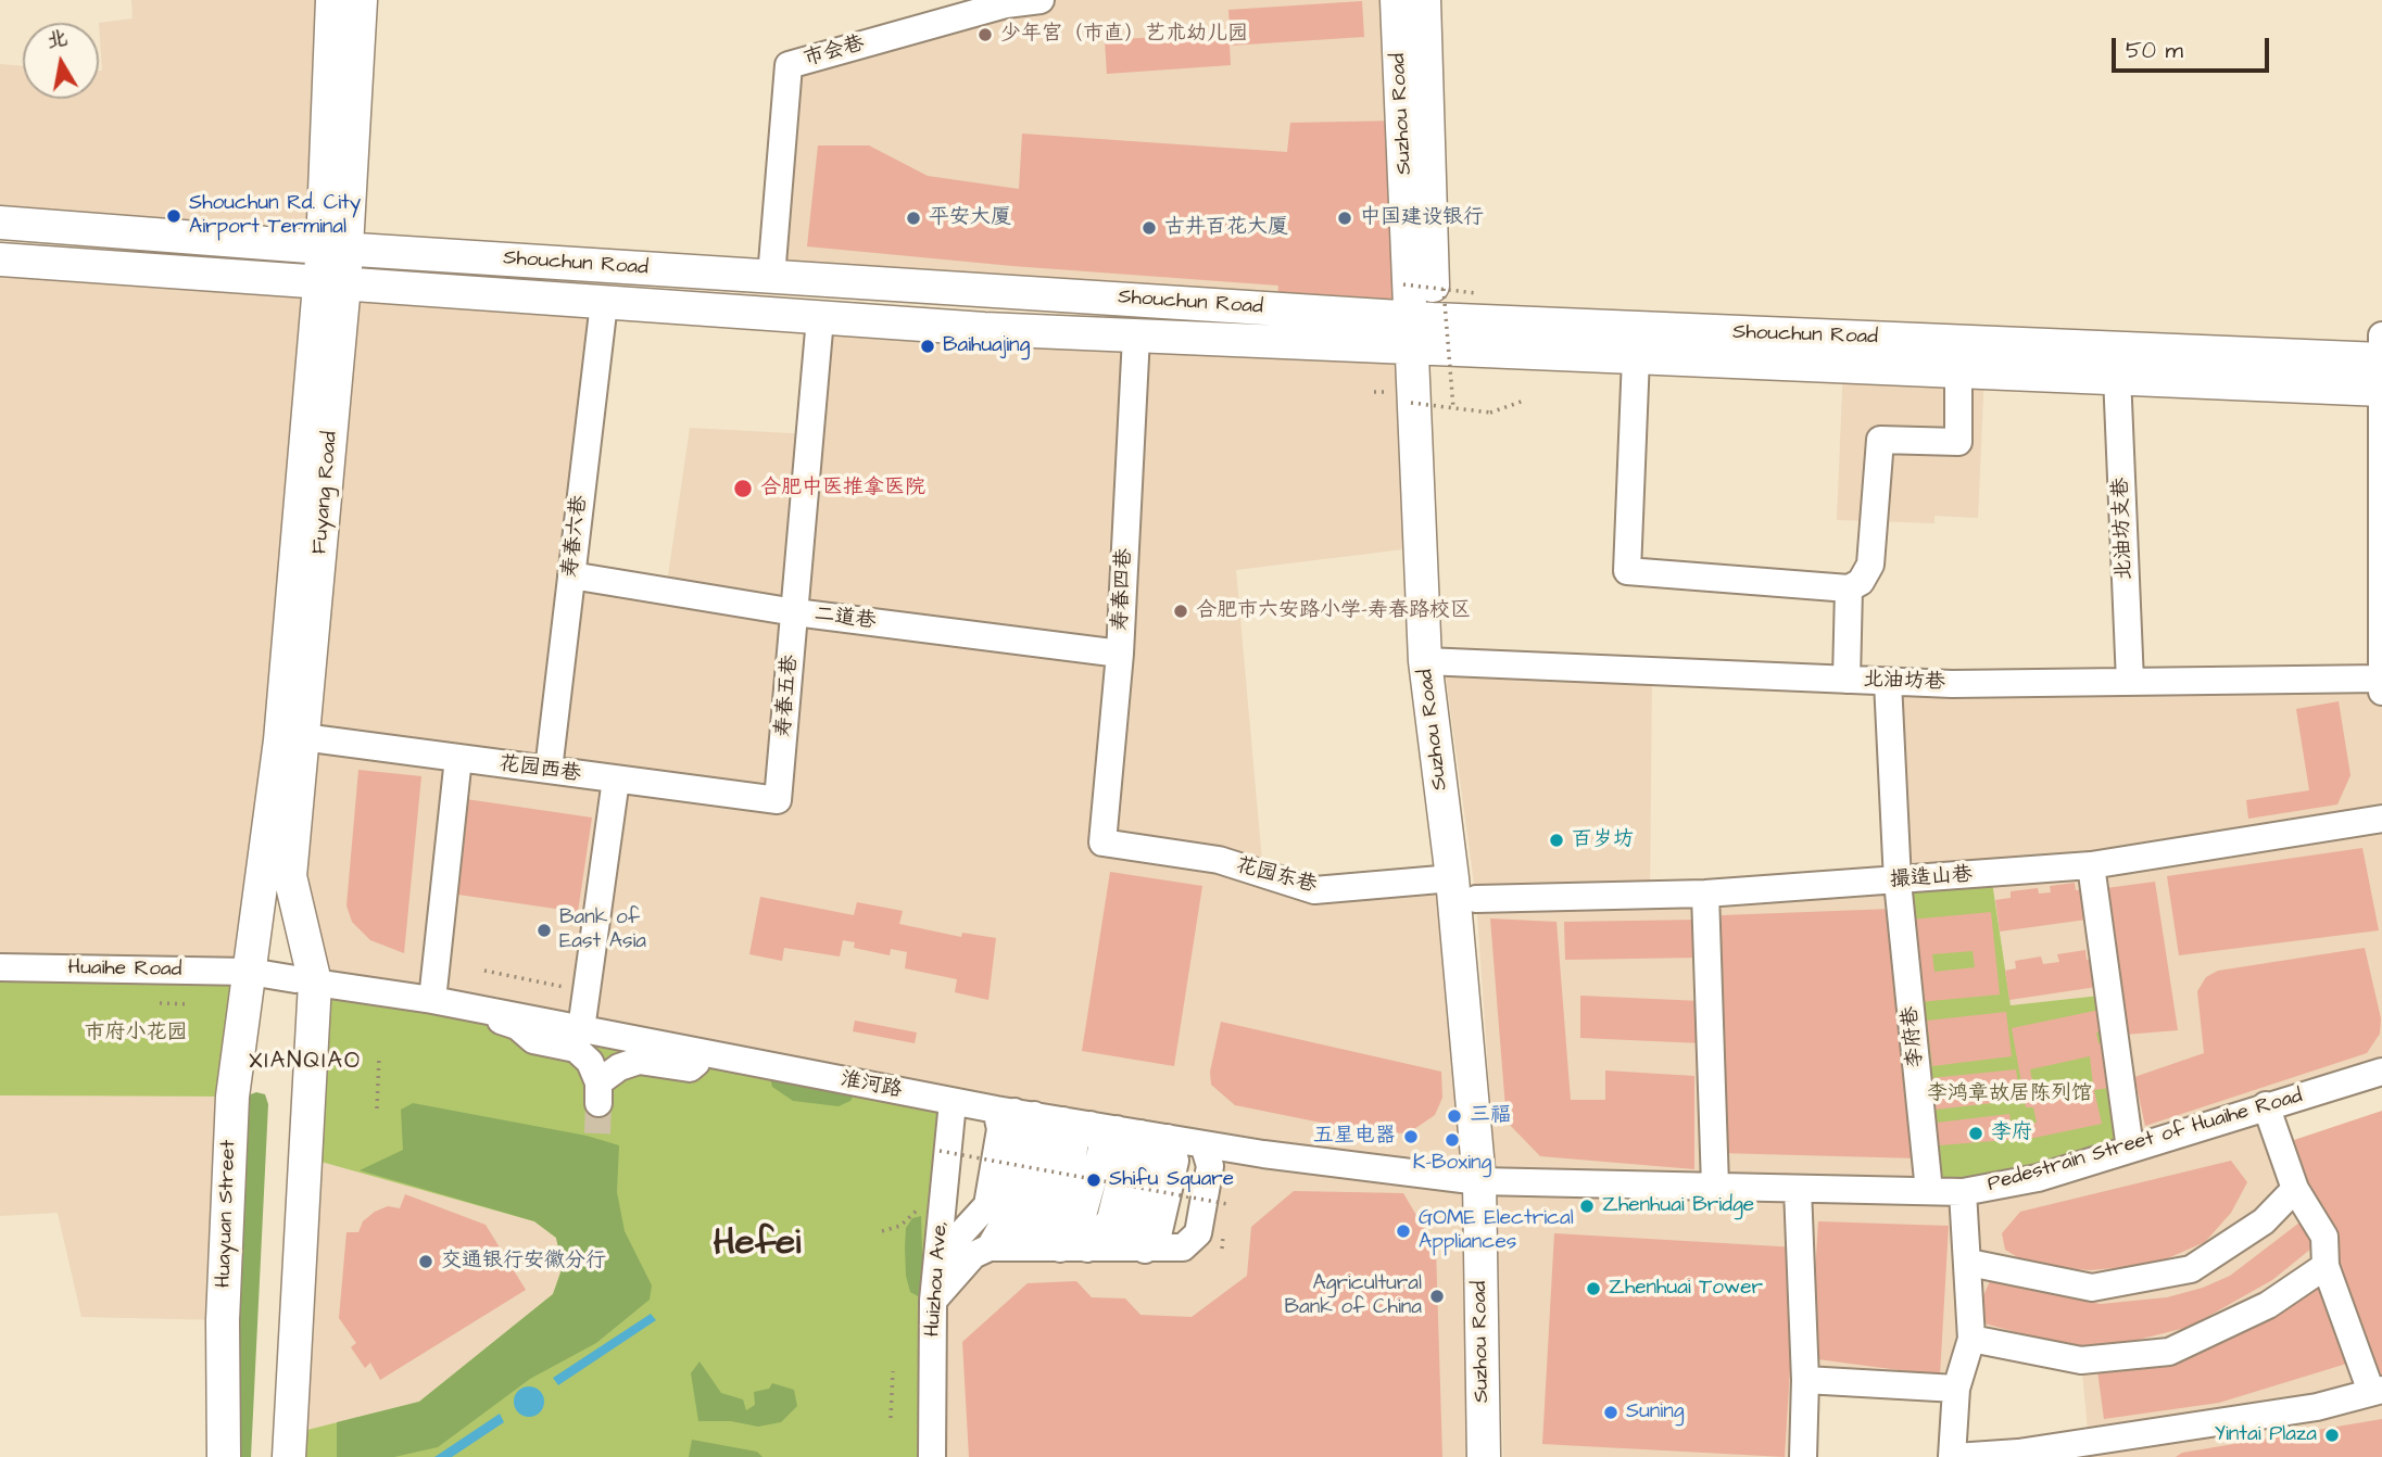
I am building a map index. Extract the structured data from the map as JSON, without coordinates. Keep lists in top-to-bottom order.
{
  "streets": {
    "main road": [
      "Suzhou Road",
      "Shouchun Road",
      "Fuyang Road",
      "Huayuan Street"
    ],
    "street": [
      "市会巷",
      "北油坊支巷",
      "寿春六巷",
      "寿春四巷",
      "二道巷",
      "北油坊巷",
      "寿春五巷",
      "花园西巷",
      "花园东巷",
      "撮造山巷",
      "Huaihe Road",
      "李府巷",
      "淮河路",
      "Pedestrain Street of Huaihe Road",
      "Huizhou Ave,"
    ]
  },
  "crossings": [
    ["市会巷", "Shouchun Road"],
    ["Suzhou Road", "Shouchun Road"],
    ["Suzhou Road", "北油坊巷"],
    ["Suzhou Road", "花园东巷"],
    ["Suzhou Road", "撮造山巷"],
    ["Suzhou Road", "淮河路"],
    ["Suzhou Road", "Pedestrain Street of Huaihe Road"],
    ["Shouchun Road", "Fuyang Road"],
    ["Shouchun Road", "北油坊支巷"],
    ["Shouchun Road", "寿春六巷"],
    ["Shouchun Road", "寿春四巷"],
    ["Shouchun Road", "寿春五巷"],
    ["Fuyang Road", "花园西巷"],
    ["Fuyang Road", "Huaihe Road"],
    ["Fuyang Road", "淮河路"],
    ["Fuyang Road", "Huayuan Street"],
    ["北油坊支巷", "北油坊巷"],
    ["寿春六巷", "二道巷"],
    ["寿春六巷", "花园西巷"],
    ["寿春四巷", "二道巷"],
    ["寿春四巷", "花园东巷"],
    ["二道巷", "寿春五巷"],
    ["北油坊巷", "李府巷"],
    ["寿春五巷", "花园西巷"],
    ["撮造山巷", "李府巷"],
    ["Huaihe Road", "淮河路"],
    ["Huaihe Road", "Huayuan Street"],
    ["李府巷", "Pedestrain Street of Huaihe Road"],
    ["淮河路", "Pedestrain Street of Huaihe Road"],
    ["淮河路", "Huayuan Street"],
    ["淮河路", "Huizhou Ave,"]
  ],
  "districts": ["XIANQIAO", "Hefei"],
  "parks": ["市府小花园", "李鸿章故居陈列馆"],
  "places": [
    "少年宫（市直）艺术幼儿园",
    "Shouchun Rd. City Airport Terminal",
    "平安大厦",
    "中国建设银行",
    "古井百花大厦",
    "Baihuajing",
    "合肥中医推拿医院",
    "合肥市六安路小学-寿春路校区",
    "百岁坊",
    "Bank of East Asia",
    "三福",
    "李府",
    "五星电器",
    "K-Boxing",
    "Shifu Square",
    "Zhenhuai Bridge",
    "GOME Electrical Appliances",
    "交通银行安徽分行",
    "Zhenhuai Tower",
    "Agricultural Bank of China",
    "Suning",
    "Yintai Plaza"
  ],
  "scale_bar": "50 m",
  "north": "top"
}
